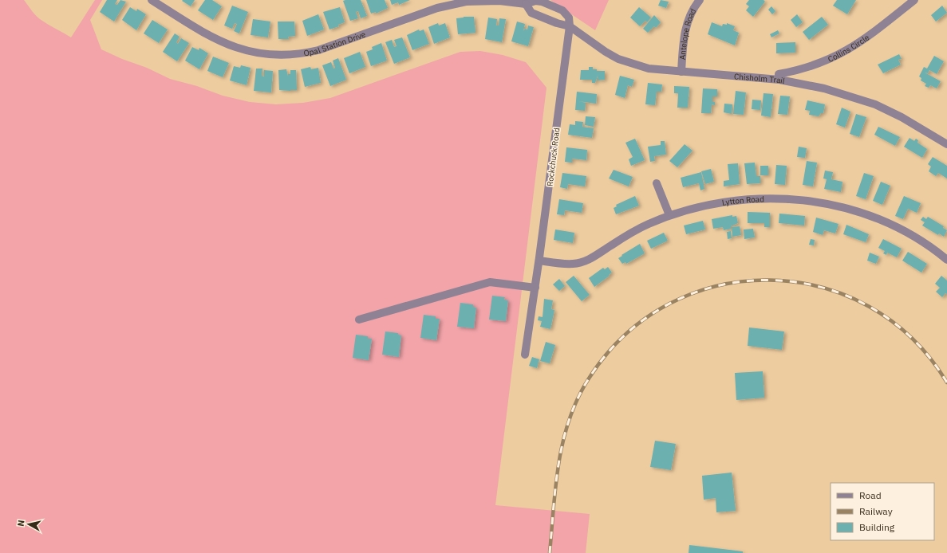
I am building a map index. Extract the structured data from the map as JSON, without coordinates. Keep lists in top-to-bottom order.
{
  "streets": {
    "street": [
      "Antelope Road",
      "Opal Station Drive",
      "Collins Circle",
      "Chisholm Trail",
      "Rockchuck Road",
      "Lytton Road"
    ]
  },
  "crossings": [
    ["Antelope Road", "Chisholm Trail"],
    ["Opal Station Drive", "Chisholm Trail"],
    ["Opal Station Drive", "Rockchuck Road"],
    ["Collins Circle", "Chisholm Trail"],
    ["Chisholm Trail", "Rockchuck Road"],
    ["Rockchuck Road", "Lytton Road"]
  ],
  "legend": ["Road", "Railway", "Building"],
  "north": "left"
}
